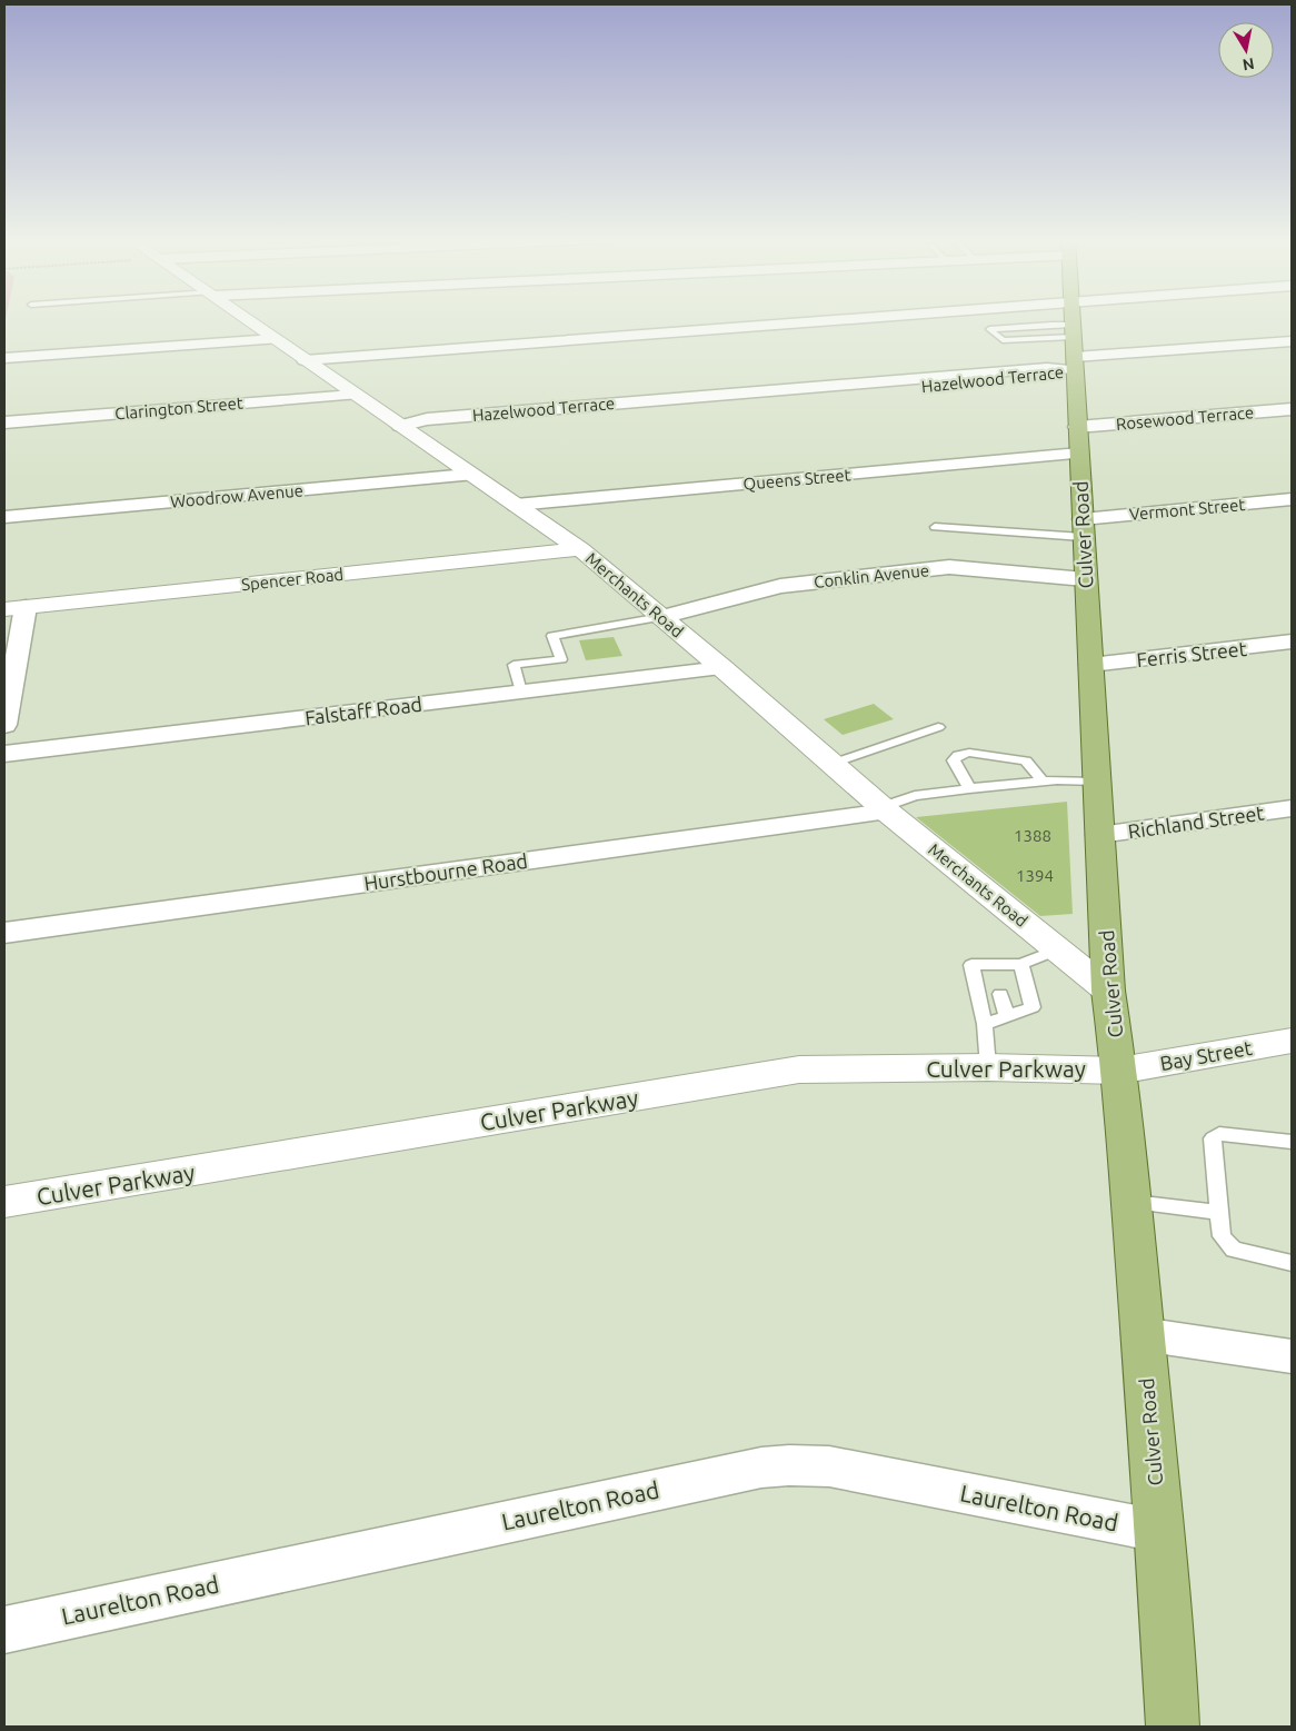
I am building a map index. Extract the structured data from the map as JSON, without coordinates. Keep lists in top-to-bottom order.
{
  "streets": {
    "main road": ["Culver Road"],
    "street": [
      "Hazelwood Terrace",
      "Clarington Street",
      "Rosewood Terrace",
      "Queens Street",
      "Woodrow Avenue",
      "Vermont Street",
      "Conklin Avenue",
      "Spencer Road",
      "Merchants Road",
      "Ferris Street",
      "Falstaff Road",
      "Richland Street",
      "Hurstbourne Road",
      "Bay Street",
      "Culver Parkway",
      "Laurelton Road"
    ]
  },
  "crossings": [
    ["Hazelwood Terrace", "Culver Road"],
    ["Hazelwood Terrace", "Merchants Road"],
    ["Clarington Street", "Merchants Road"],
    ["Rosewood Terrace", "Culver Road"],
    ["Queens Street", "Culver Road"],
    ["Queens Street", "Merchants Road"],
    ["Woodrow Avenue", "Merchants Road"],
    ["Vermont Street", "Culver Road"],
    ["Culver Road", "Conklin Avenue"],
    ["Culver Road", "Merchants Road"],
    ["Culver Road", "Ferris Street"],
    ["Culver Road", "Richland Street"],
    ["Culver Road", "Bay Street"],
    ["Culver Road", "Culver Parkway"],
    ["Culver Road", "Laurelton Road"],
    ["Conklin Avenue", "Merchants Road"],
    ["Spencer Road", "Merchants Road"],
    ["Merchants Road", "Falstaff Road"],
    ["Merchants Road", "Hurstbourne Road"],
    ["Bay Street", "Culver Parkway"]
  ],
  "house_numbers": ["1388", "1394"],
  "north": "bottom"
}
